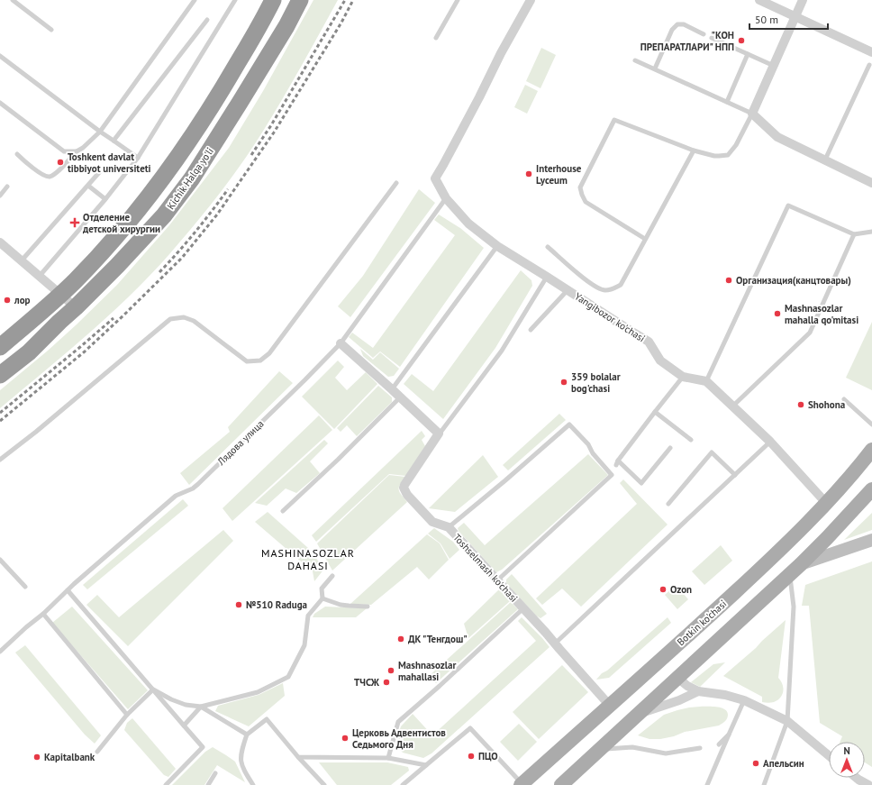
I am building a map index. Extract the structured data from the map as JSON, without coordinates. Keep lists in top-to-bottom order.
{
  "streets": {
    "highway": ["Kichik Halqa yo'li"],
    "main road": ["Botkin ko'chasi"],
    "street": ["Yangibozor ko'chasi", "Toshselmash ko'chasi"],
    "lane": ["Лядова улица"]
  },
  "crossings": [
    ["Yangibozor ko'chasi", "Лядова улица"],
    ["Toshselmash ko'chasi", "Botkin ko'chasi"]
  ],
  "districts": ["MASHINASOZLAR DAHASI"],
  "places": {
    "other": [
      "\"КОН ПРЕПАРАТЛАРИ\" НПП",
      "Toshkent davlat tibbiyot universiteti",
      "Interhouse Lyceum",
      "Организация(канцтовары)",
      "лор",
      "Mashnasozlar mahalla qo'mitasi",
      "359 bolalar bog'chasi",
      "Shohona",
      "Ozon",
      "№510 Raduga",
      "ДК \"Тенгдош\"",
      "Mashnasozlar mahallasi",
      "ТЧСЖ",
      "Церковь Адвентистов Седьмого Дня",
      "ПЦО",
      "Kapitalbank",
      "Апельсин"
    ],
    "health": ["Отделение детской хирургии"]
  },
  "scale_bar": "50 m",
  "north": "top"
}
